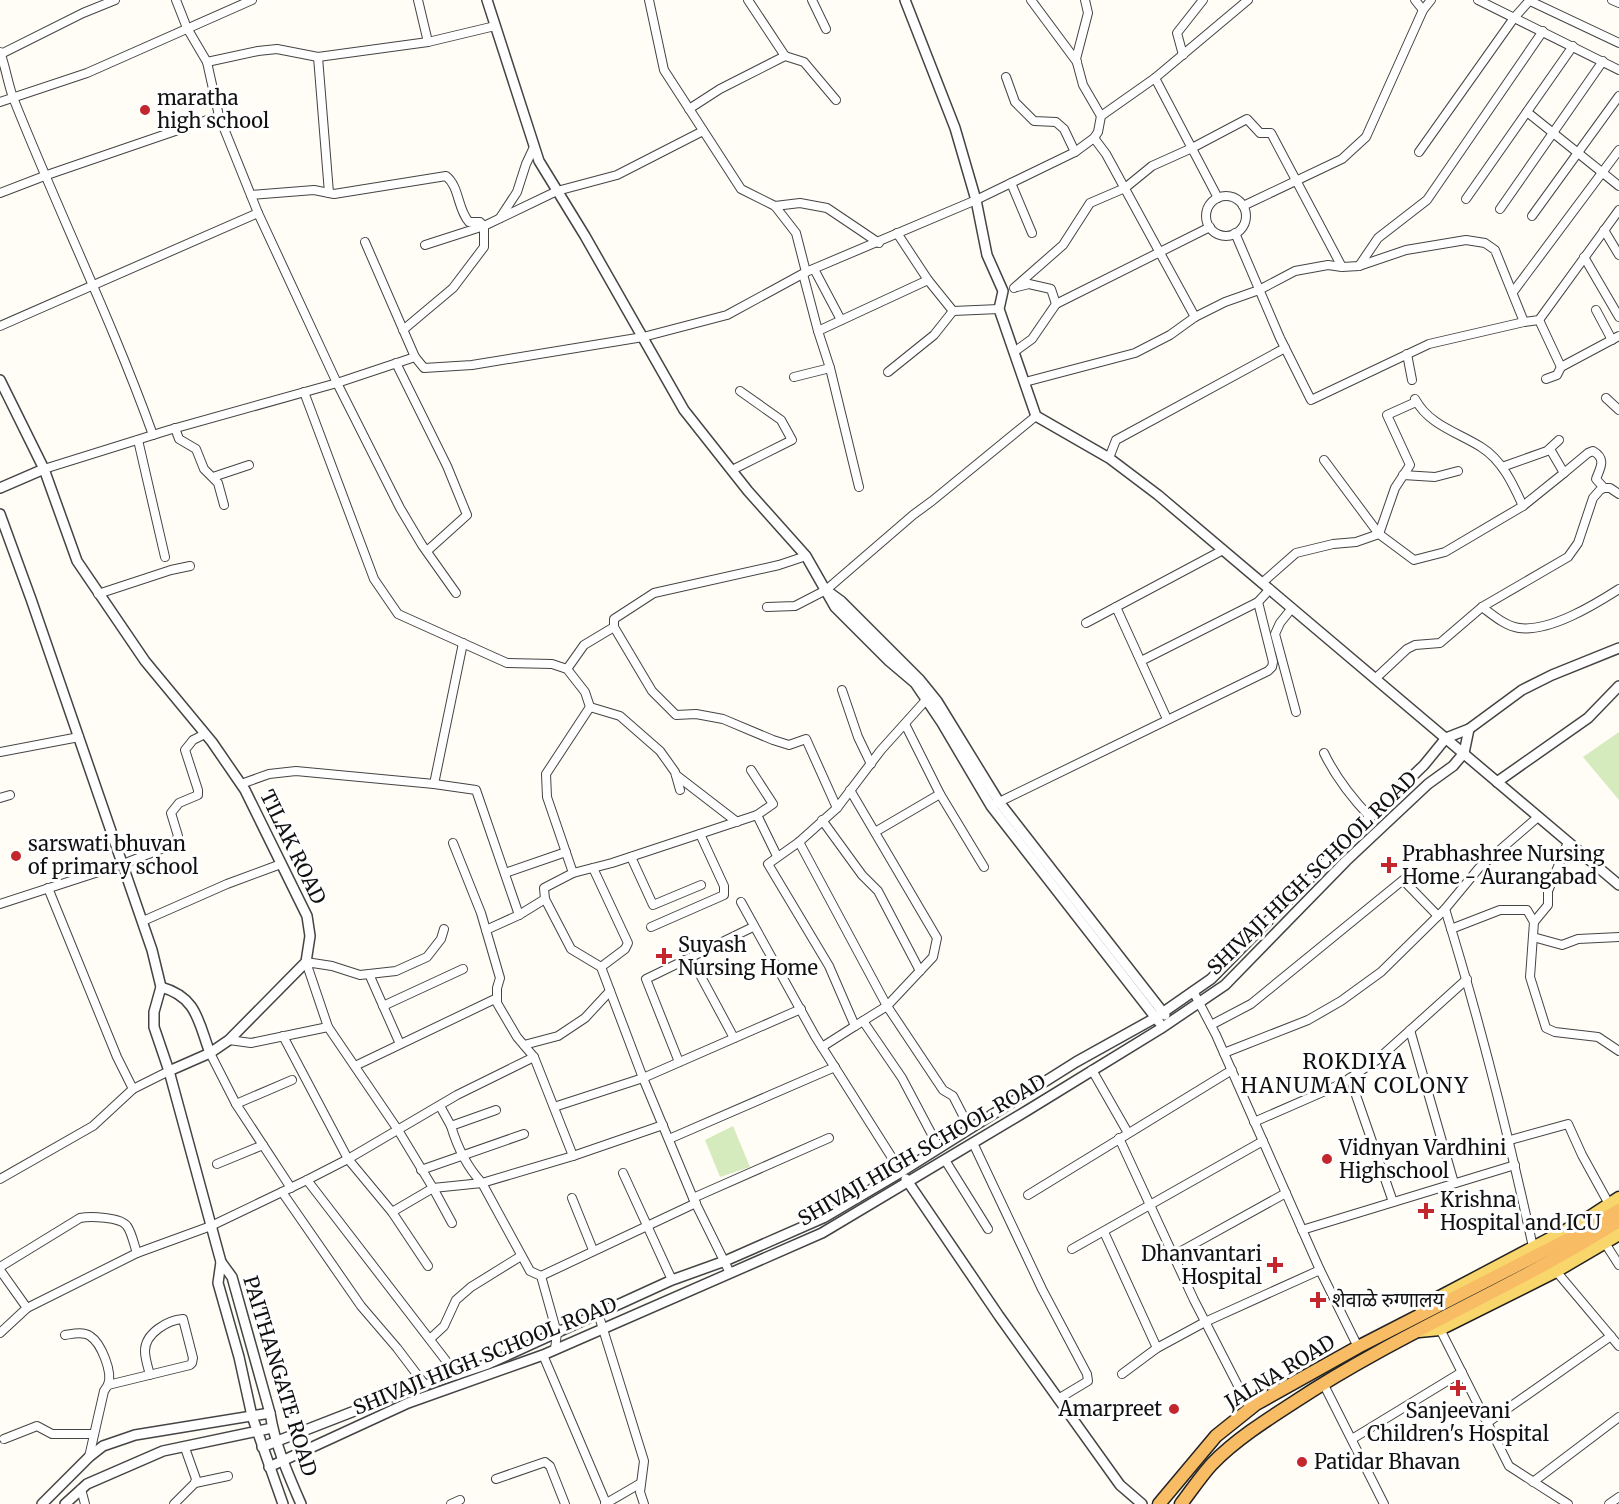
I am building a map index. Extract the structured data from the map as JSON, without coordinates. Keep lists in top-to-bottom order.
{
  "streets": {
    "highway": ["JALNA ROAD"],
    "street": ["TILAK ROAD", "SHIVAJI HIGH SCHOOL ROAD", "PAITHANGATE ROAD"]
  },
  "crossings": [
    ["SHIVAJI HIGH SCHOOL ROAD", "PAITHANGATE ROAD"]
  ],
  "districts": ["ROKDIYA HANUMAN COLONY"],
  "places": {
    "other": [
      "maratha high school",
      "sarswati bhuvan of primary school",
      "Vidnyan Vardhini Highschool",
      "Amarpreet",
      "Patidar Bhavan"
    ],
    "health": [
      "Prabhashree Nursing Home - Aurangabad",
      "Suyash Nursing Home",
      "Krishna Hospital and ICU",
      "Dhanvantari Hospital",
      "शेवाळे रुग्णालय",
      "Sanjeevani Children's Hospital"
    ]
  }
}
